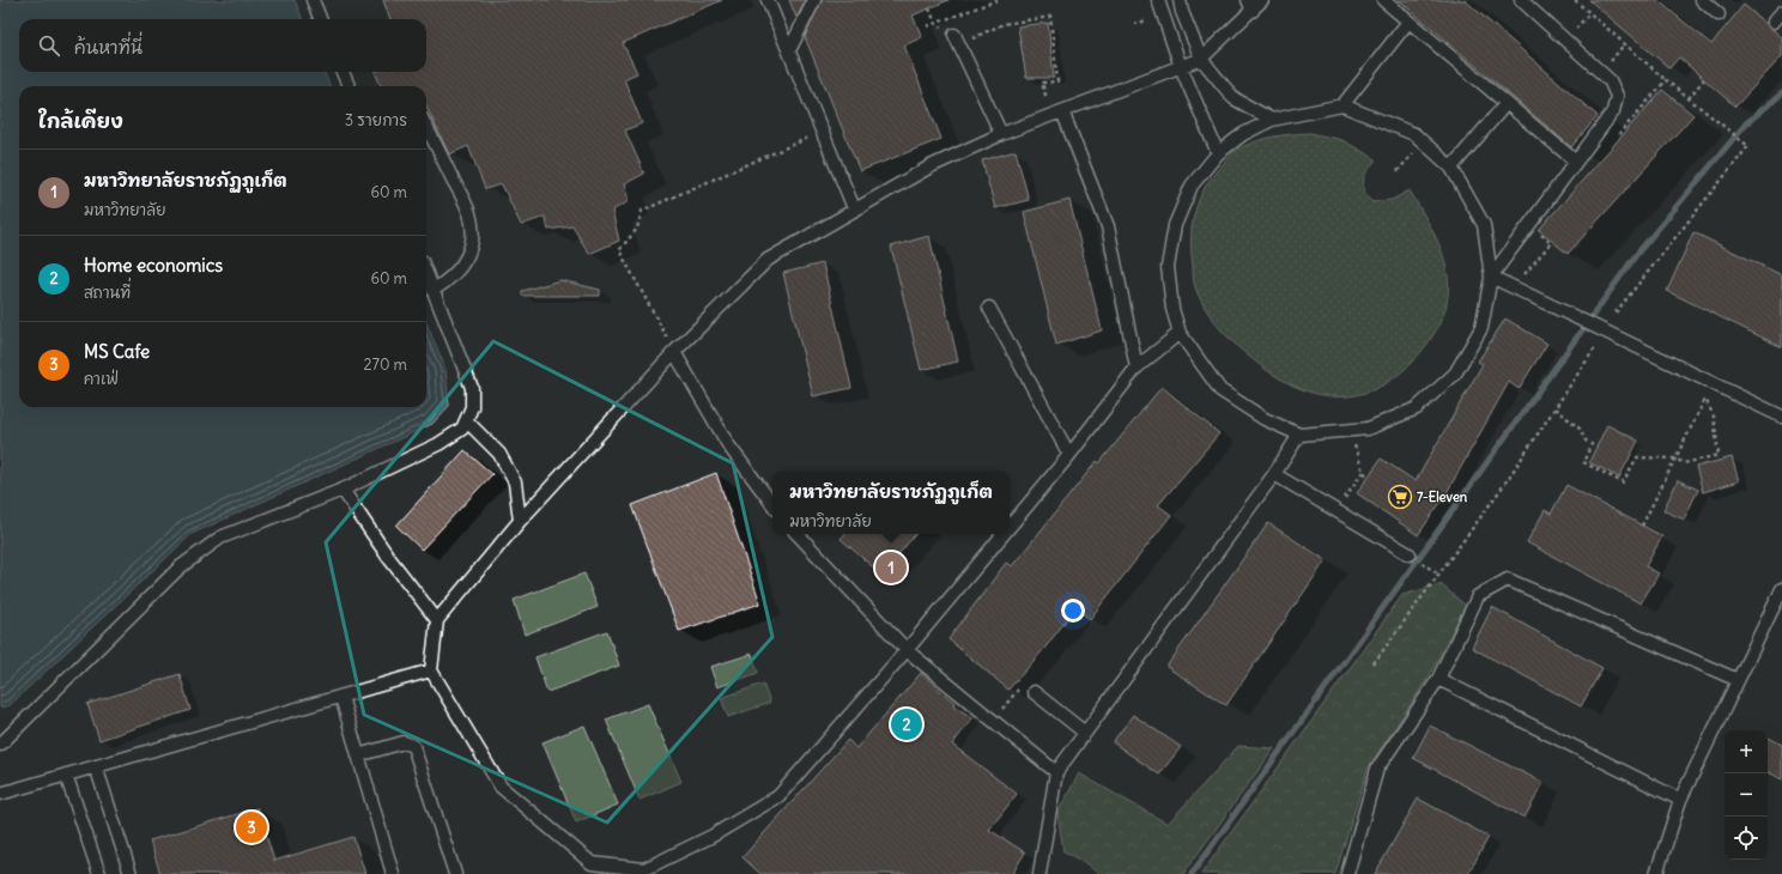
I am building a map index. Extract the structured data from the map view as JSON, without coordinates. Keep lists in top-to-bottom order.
{
  "places": {
    "supermarket": ["7-Eleven"]
  },
  "page": {
    "search": "ค้นหาที่นี่",
    "heading": ["ใกล้เคียง", "3 รายการ"],
    "list": [
      {
        "mark": "1",
        "name": "มหาวิทยาลัยราชภัฏภูเก็ต",
        "note": "มหาวิทยาลัย",
        "value": "60 m"
      },
      {
        "mark": "2",
        "name": "Home economics",
        "note": "สถานที่",
        "value": "60 m"
      },
      {
        "mark": "3",
        "name": "MS Cafe",
        "note": "คาเฟ่",
        "value": "270 m"
      }
    ],
    "popup": ["มหาวิทยาลัยราชภัฏภูเก็ต", "มหาวิทยาลัย"],
    "pins": ["1", "2", "3"],
    "map_buttons": ["+", "−"]
  }
}
